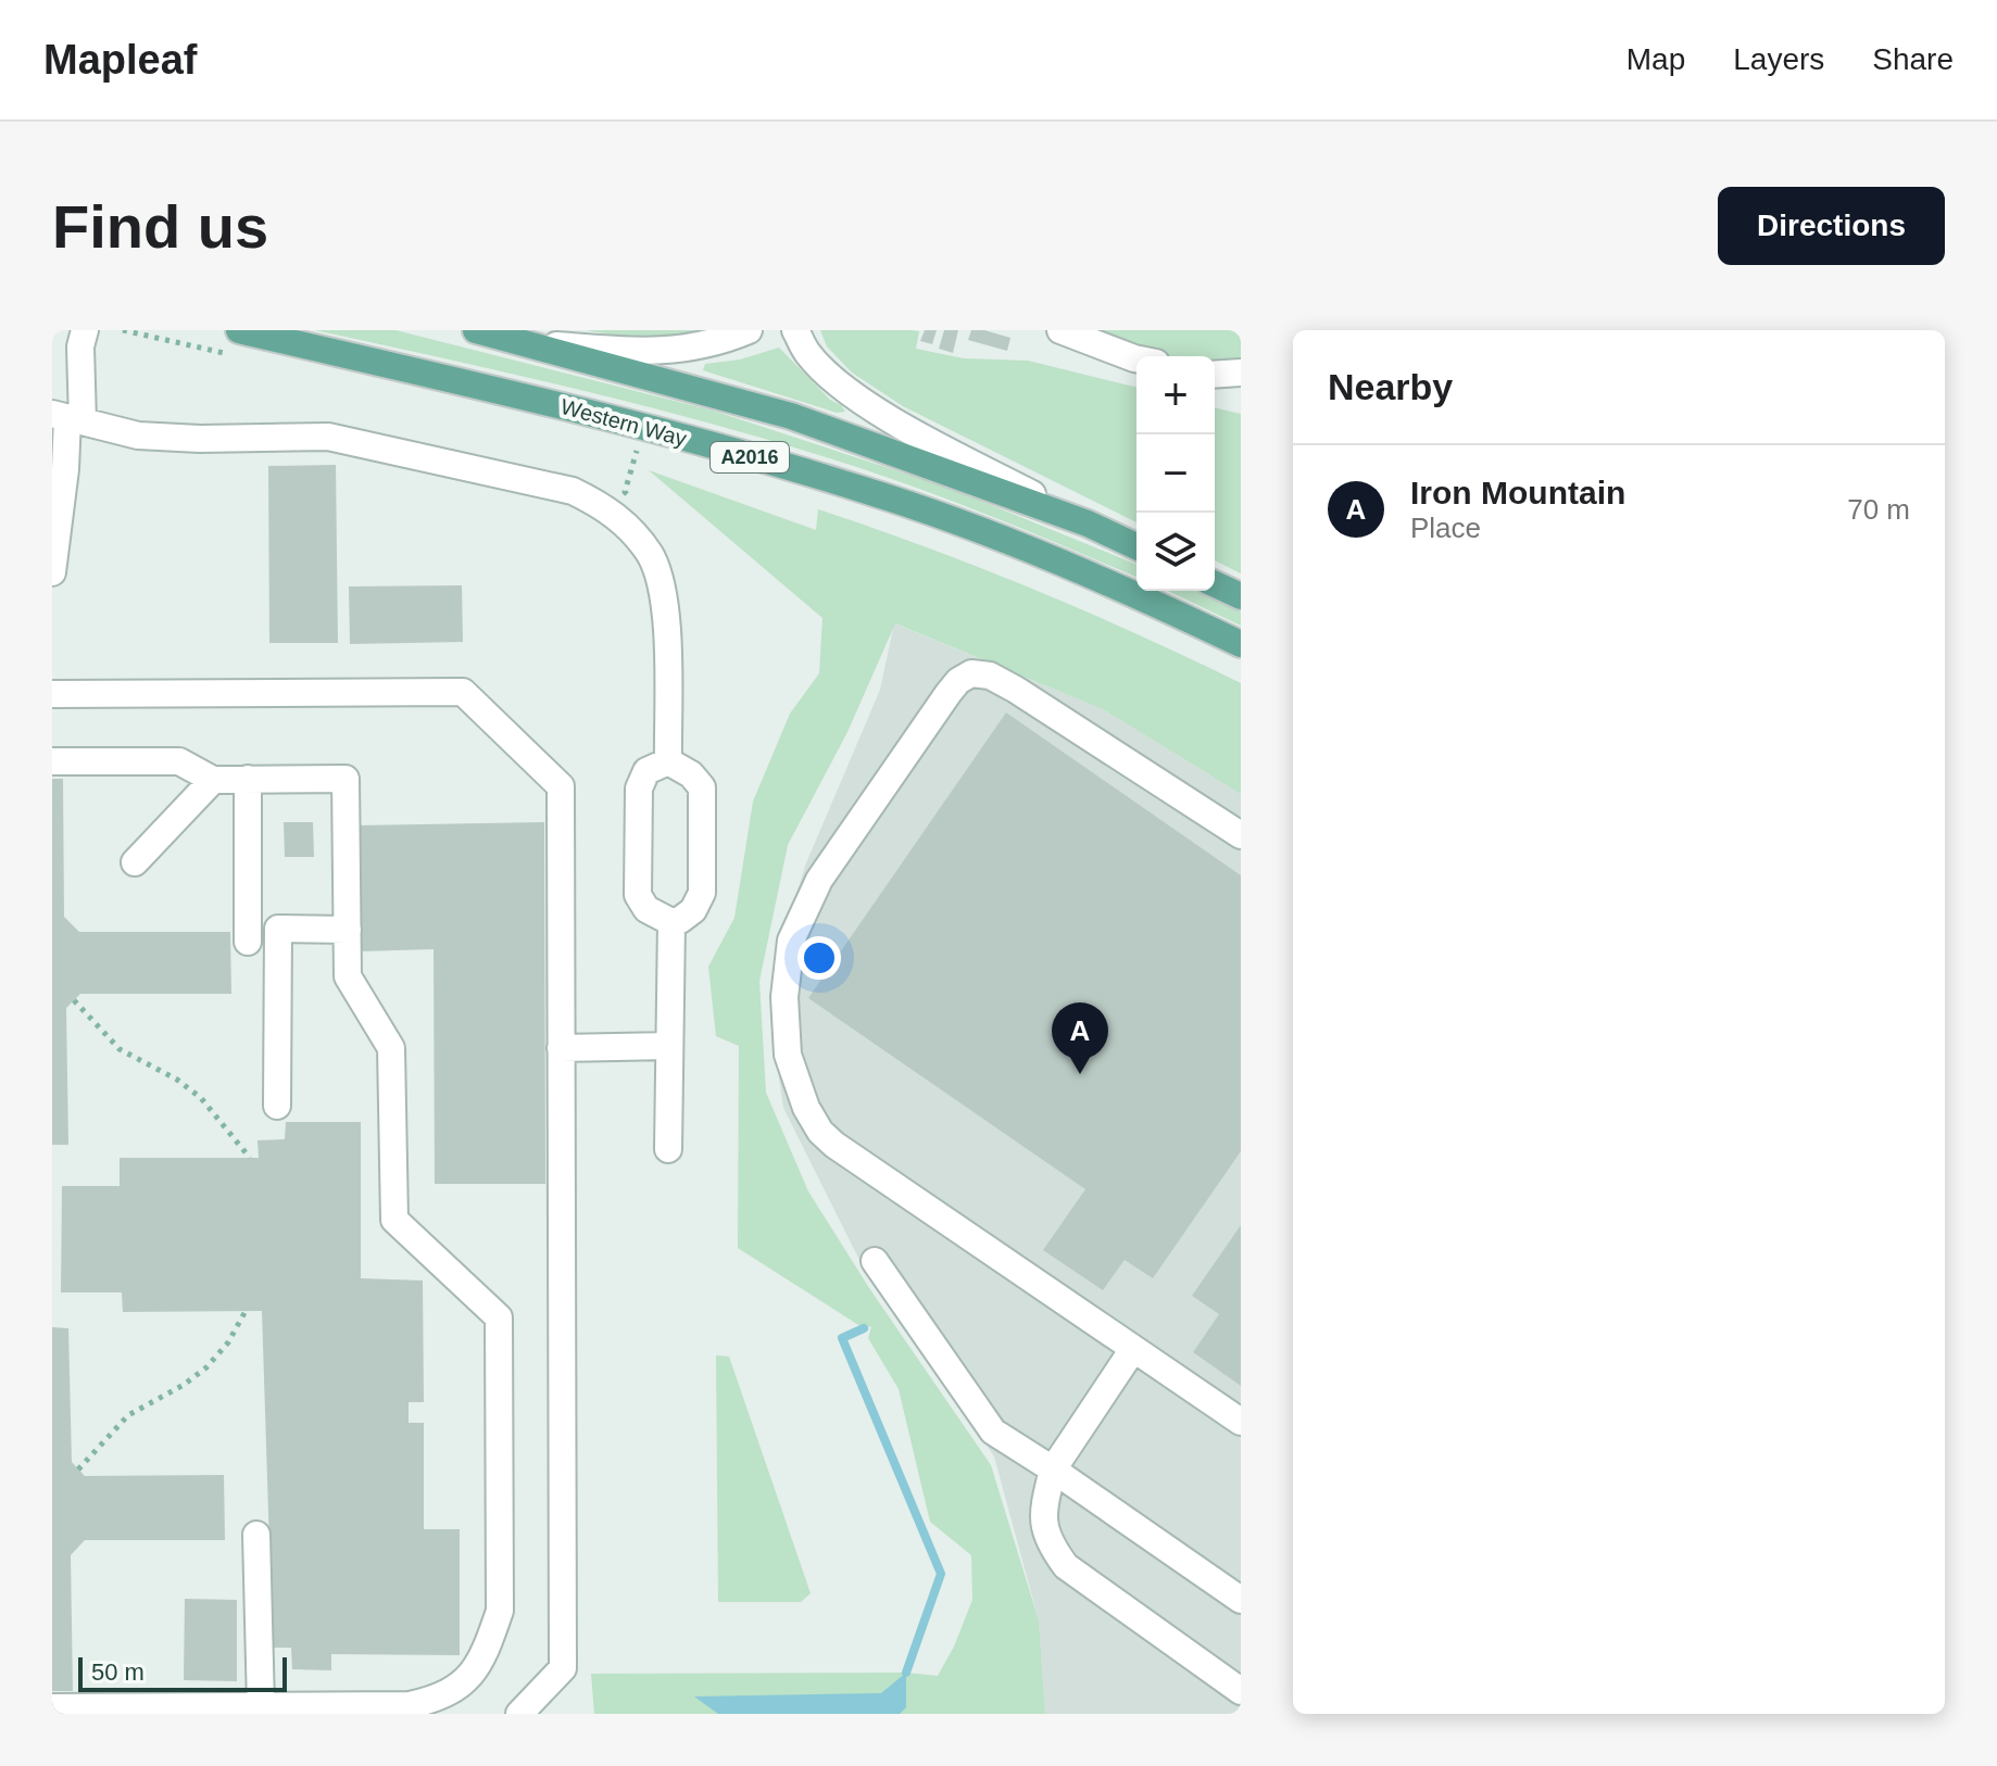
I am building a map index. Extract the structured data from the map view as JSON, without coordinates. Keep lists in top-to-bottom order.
{
  "streets": {
    "main road": ["Western Way", "A2016"]
  },
  "scale_bar": "50 m",
  "page": {
    "header": "Mapleaf",
    "nav": ["Map", "Layers", "Share"],
    "buttons": "Directions",
    "title": "Find us",
    "heading": "Nearby",
    "map_buttons": ["+", "−"],
    "list": [
      {
        "mark": "A",
        "name": "Iron Mountain",
        "note": "Place",
        "value": "70 m"
      }
    ],
    "pins": "A",
    "scale": "50 m"
  }
}
